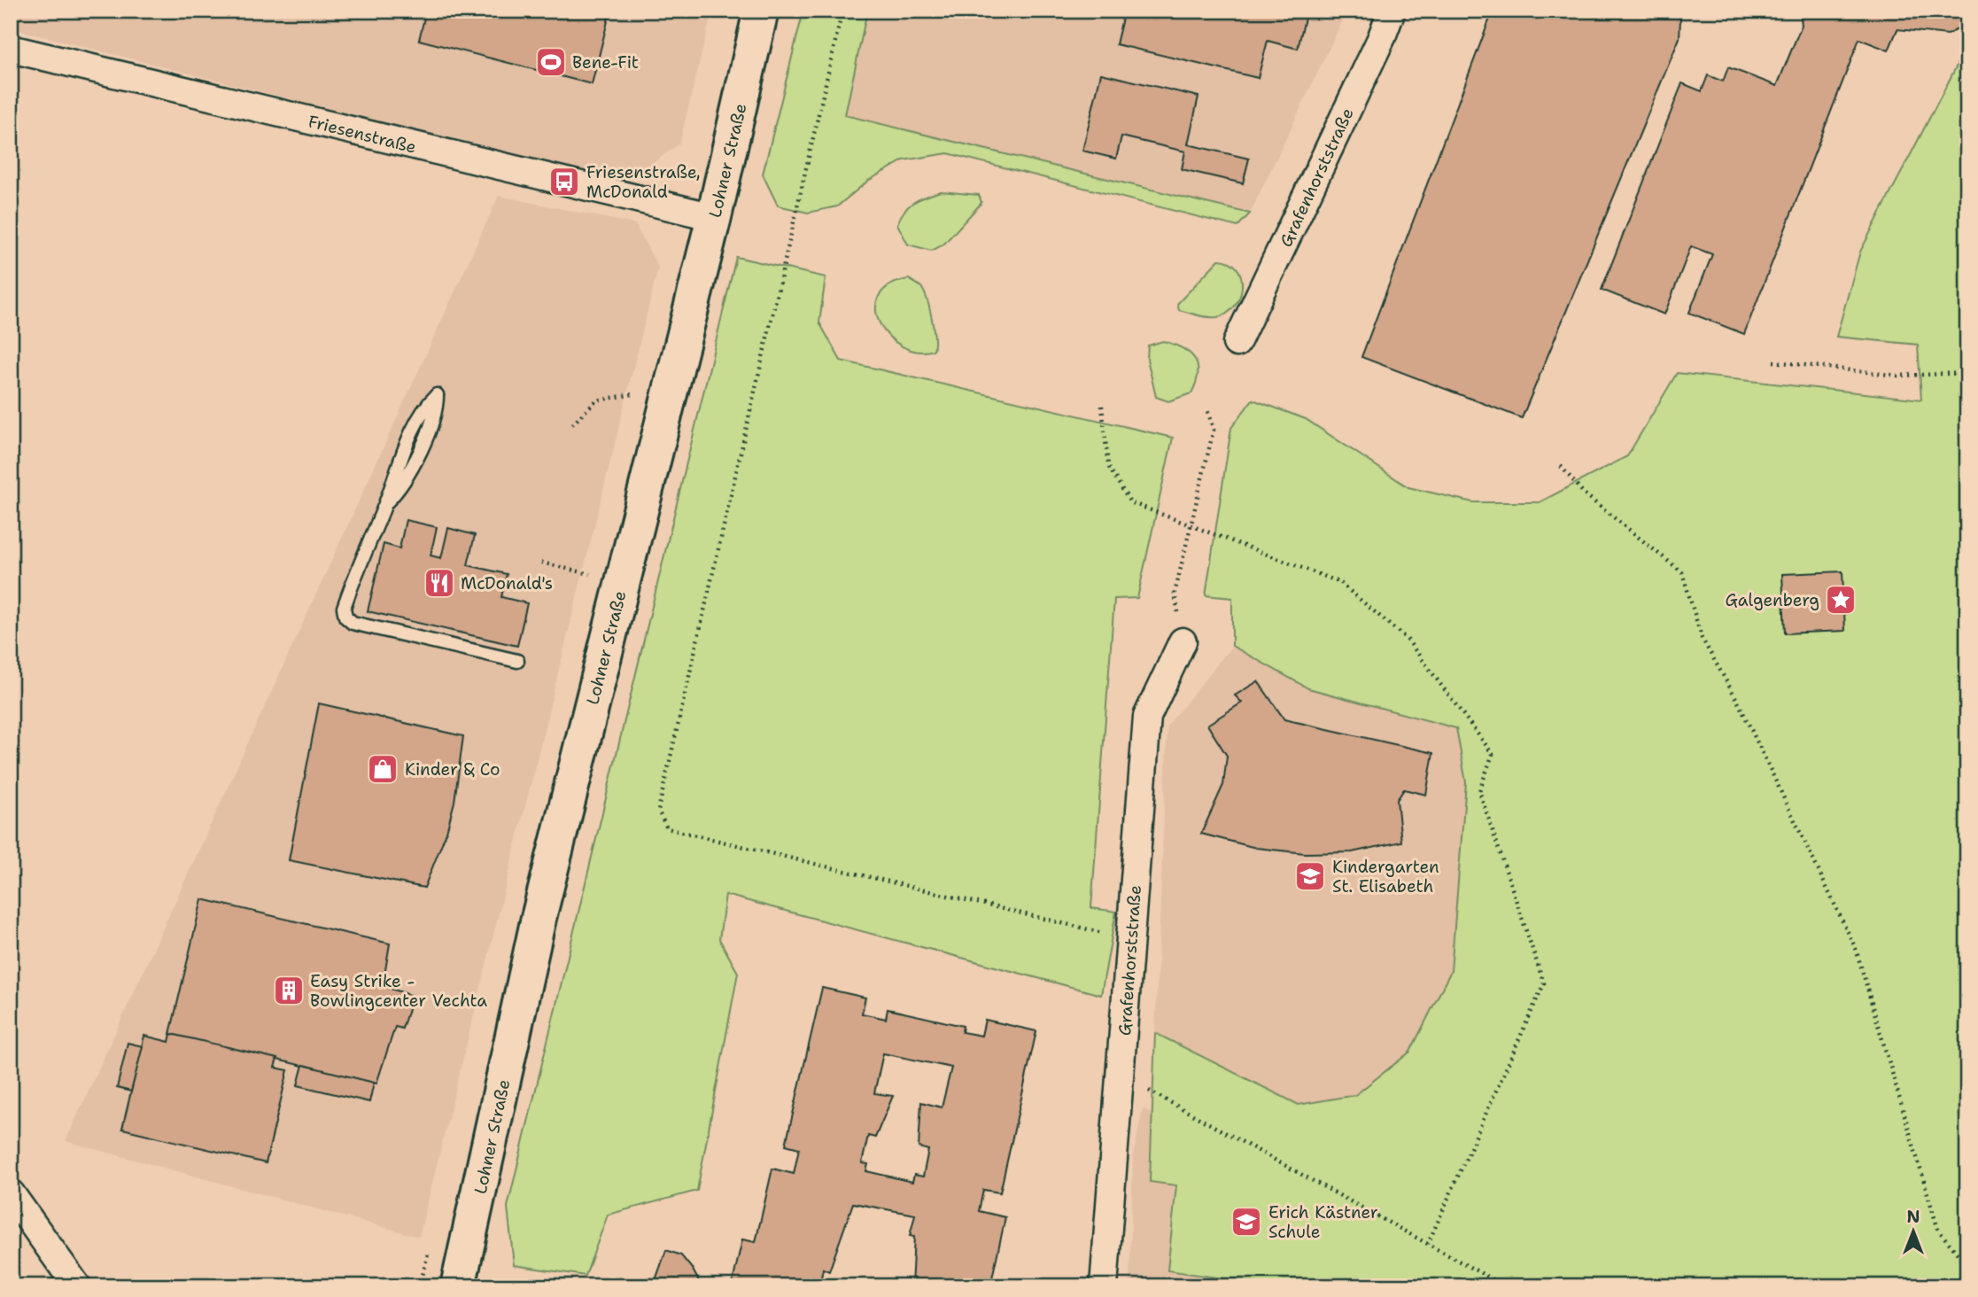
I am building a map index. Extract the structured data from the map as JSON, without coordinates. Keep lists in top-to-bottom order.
{
  "streets": {
    "main road": ["Lohner Straße"],
    "street": ["Friesenstraße", "Grafenhorststraße"]
  },
  "crossings": [
    ["Friesenstraße", "Lohner Straße"]
  ],
  "places": {
    "sports": ["Bene-Fit"],
    "bus stop": ["Friesenstraße, McDonald"],
    "restaurant": ["McDonald's"],
    "place": ["Galgenberg"],
    "shop": ["Kinder & Co"],
    "school or university": ["Kindergarten St. Elisabeth", "Erich Kästner Schule"],
    "building": ["Easy Strike - Bowlingcenter Vechta"]
  },
  "north": "top"
}
